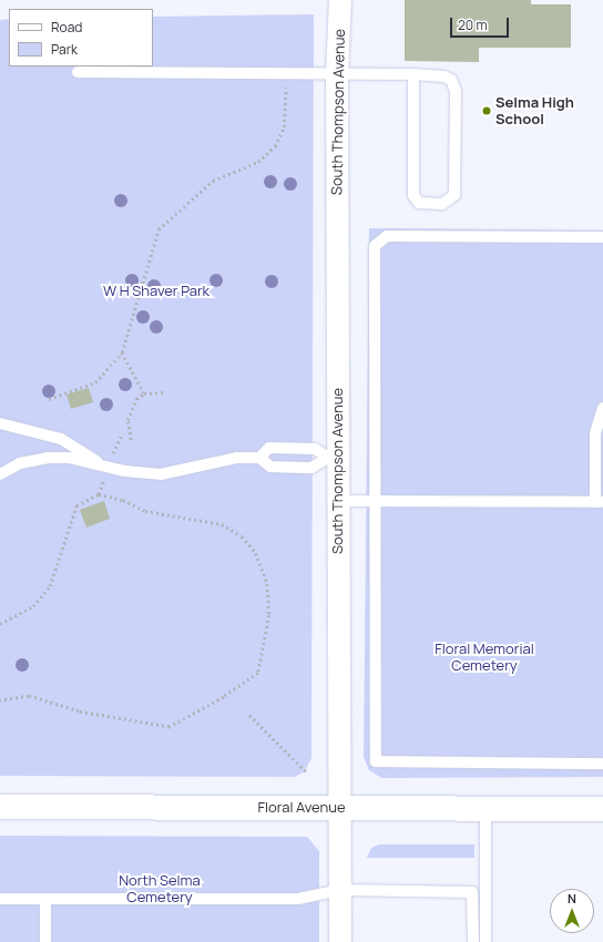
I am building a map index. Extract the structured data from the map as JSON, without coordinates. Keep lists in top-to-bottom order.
{
  "streets": {
    "main road": ["Floral Avenue"],
    "street": ["South Thompson Avenue"]
  },
  "crossings": [
    ["South Thompson Avenue", "Floral Avenue"]
  ],
  "parks": ["W H Shaver Park", "Floral Memorial Cemetery", "North Selma Cemetery"],
  "places": ["Selma High School"],
  "legend": ["Road", "Park"],
  "scale_bar": "20 m",
  "north": "top"
}
